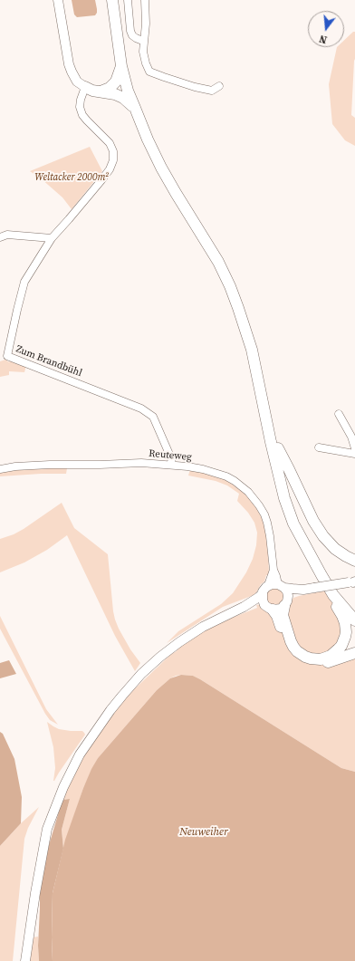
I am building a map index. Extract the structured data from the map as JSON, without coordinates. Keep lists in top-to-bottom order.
{
  "streets": {
    "street": ["Zum Brandbühl", "Reuteweg"]
  },
  "crossings": [
    ["Zum Brandbühl", "Reuteweg"]
  ],
  "water": ["Neuweiher"],
  "parks": ["Weltacker 2000m²"],
  "north": "bottom"
}
